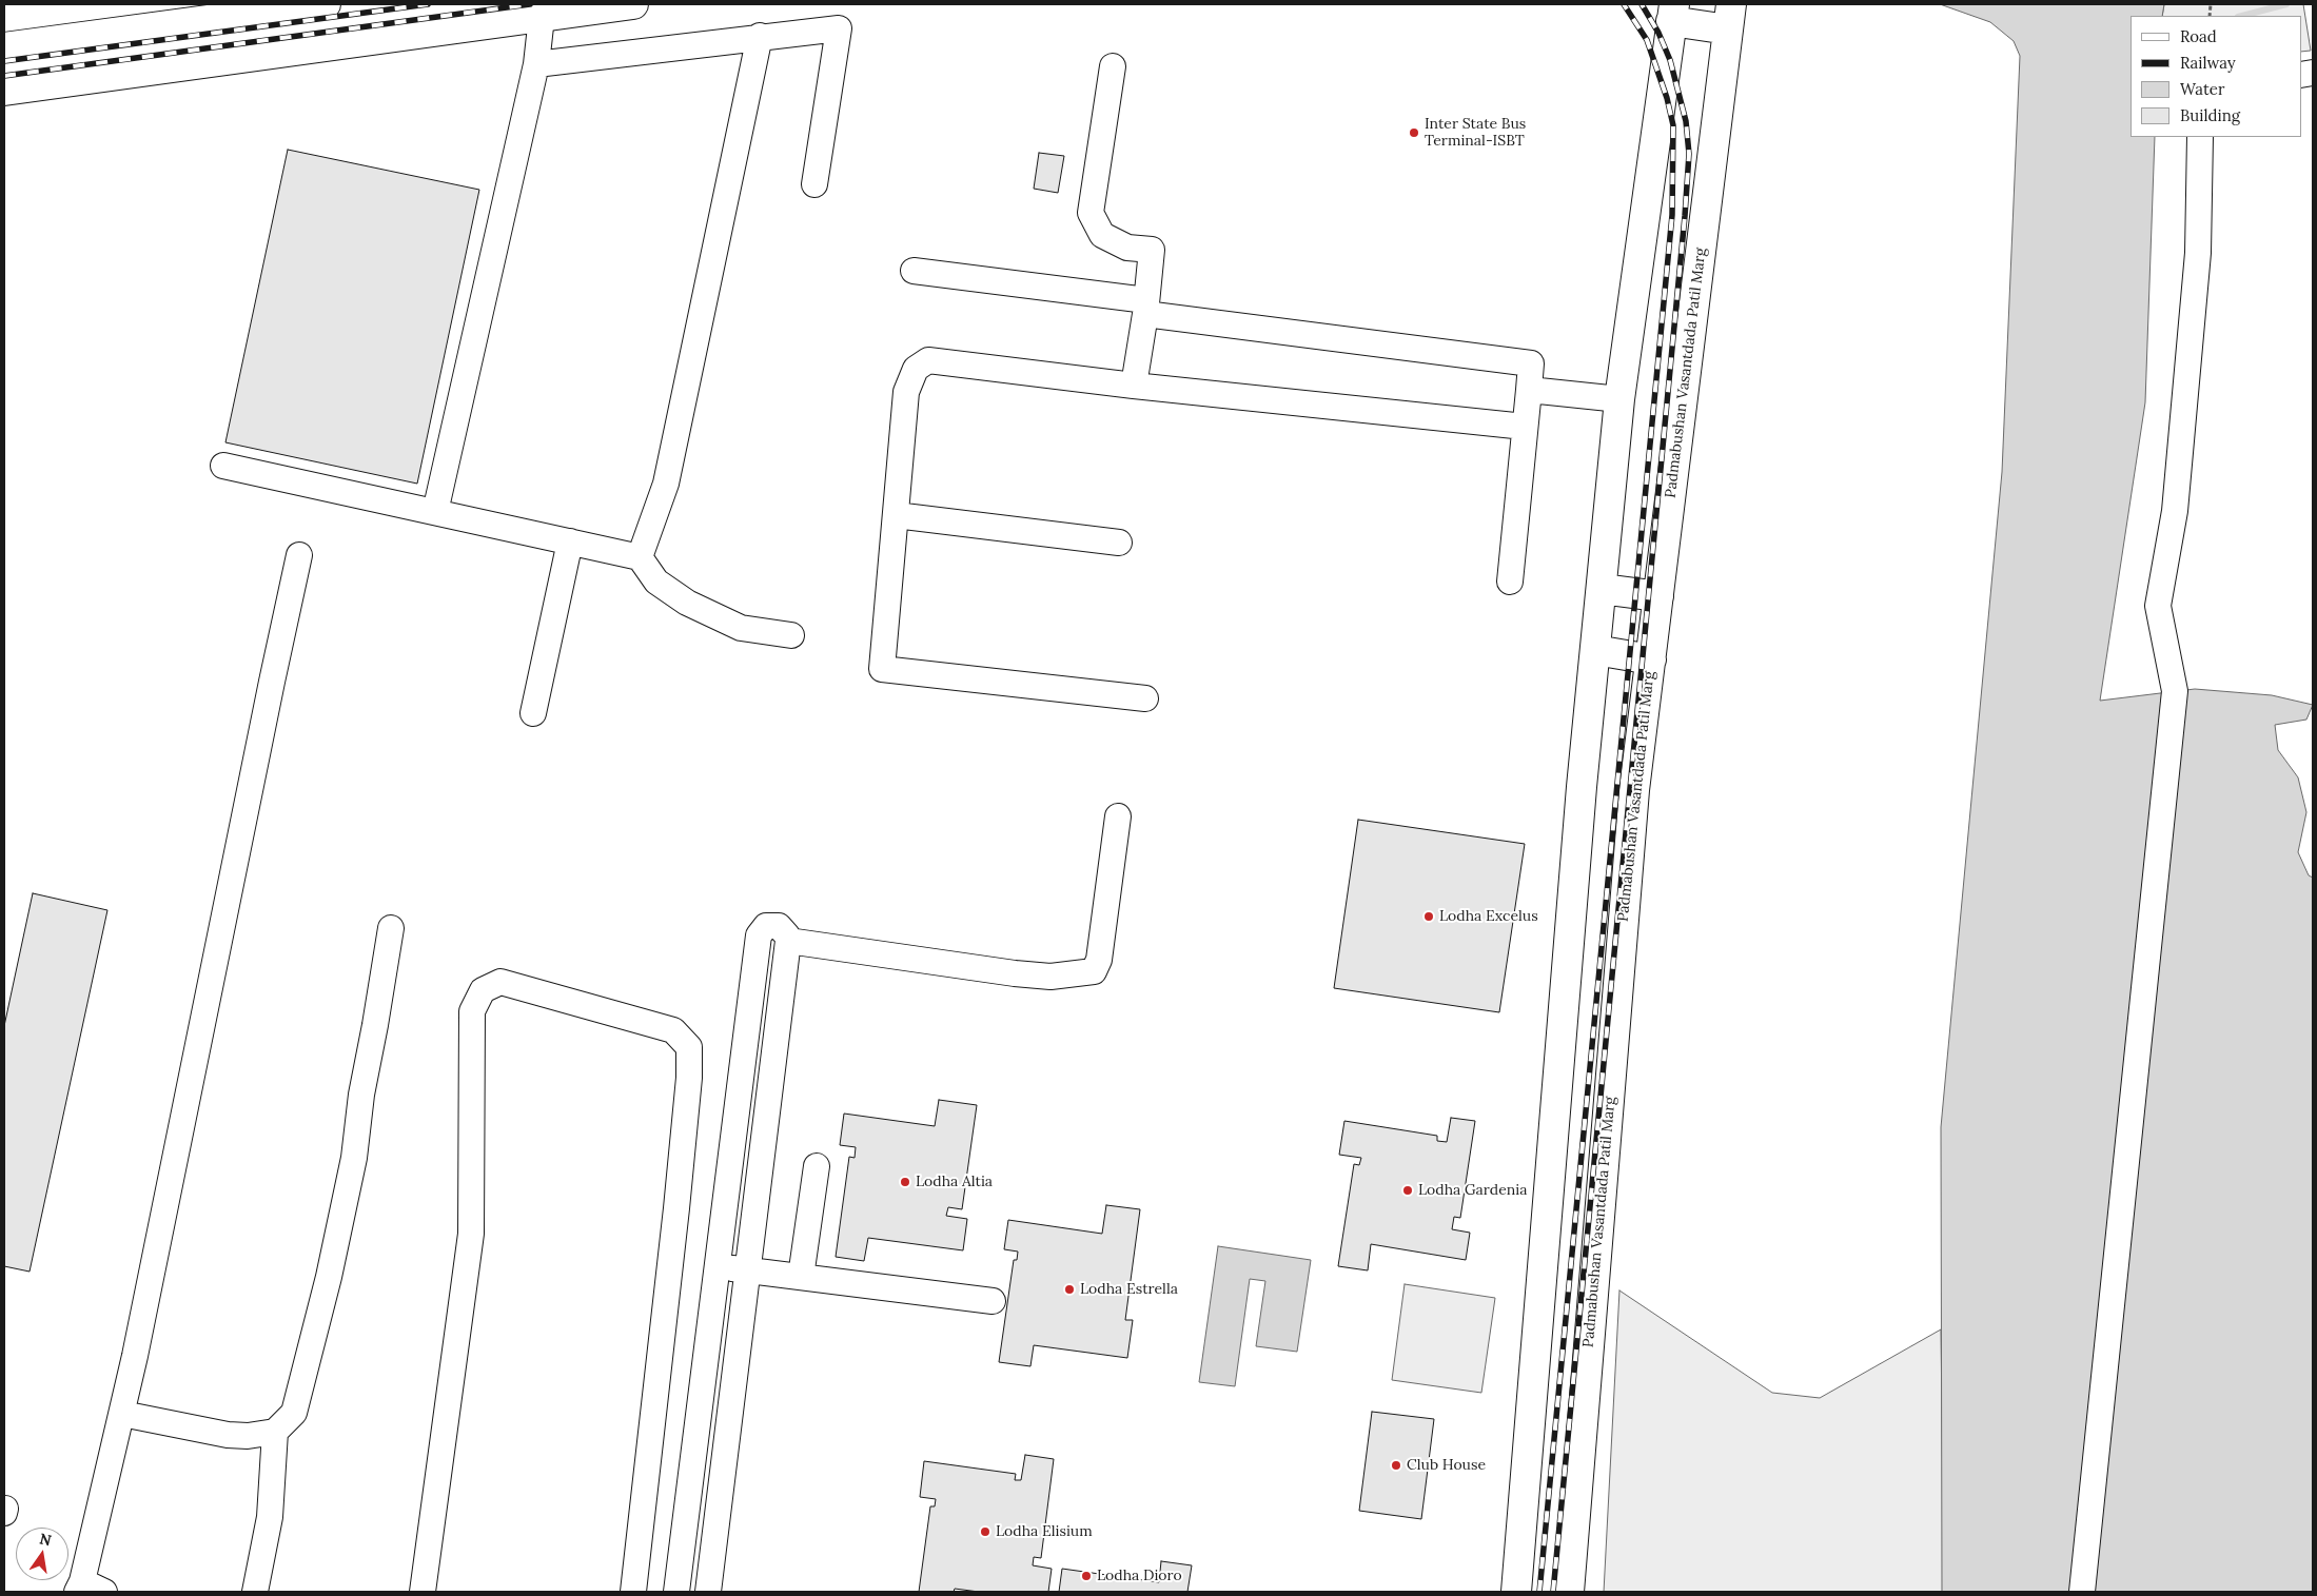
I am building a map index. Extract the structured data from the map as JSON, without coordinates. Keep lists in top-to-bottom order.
{
  "streets": {
    "main road": ["Padmabushan Vasantdada Patil Marg"]
  },
  "places": [
    "Inter State Bus Terminal-ISBT",
    "Lodha Excelus",
    "Lodha Altia",
    "Lodha Gardenia",
    "Lodha Estrella",
    "Club House",
    "Lodha Elisium",
    "Lodha Dioro"
  ],
  "legend": [
    "Road",
    "Railway",
    "Water",
    "Building"
  ],
  "north": "top"
}
